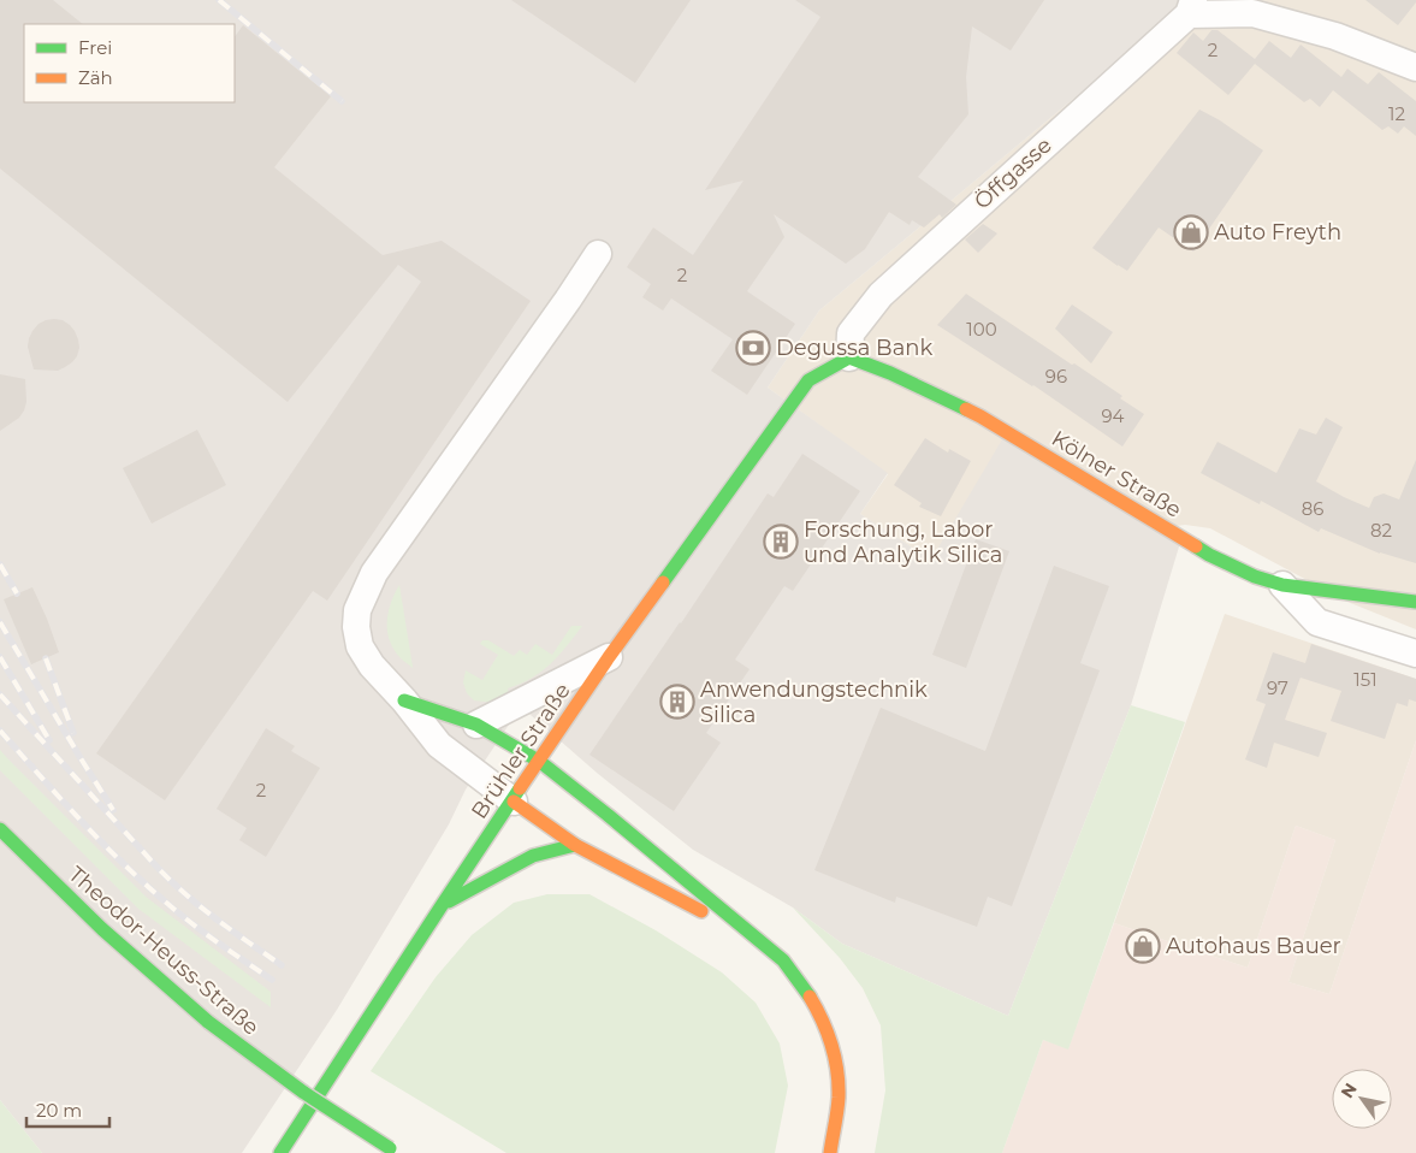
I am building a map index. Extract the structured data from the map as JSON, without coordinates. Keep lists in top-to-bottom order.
{
  "streets": {
    "main road": ["Kölner Straße", "Brühler Straße", "Theodor-Heuss-Straße"],
    "street": ["Öffgasse"]
  },
  "crossings": [
    ["Öffgasse", "Kölner Straße"],
    ["Öffgasse", "Brühler Straße"],
    ["Kölner Straße", "Brühler Straße"]
  ],
  "places": {
    "shop": ["Auto Freyth", "Autohaus Bauer"],
    "bank": ["Degussa Bank"],
    "building": ["Forschung, Labor und Analytik Silica", "Anwendungstechnik Silica"]
  },
  "house_numbers": [
    "2",
    "12",
    "2",
    "100",
    "96",
    "94",
    "86",
    "82",
    "151",
    "97",
    "2"
  ],
  "legend": ["Frei", "Zäh"],
  "scale_bar": "20 m",
  "north": "top left"
}
